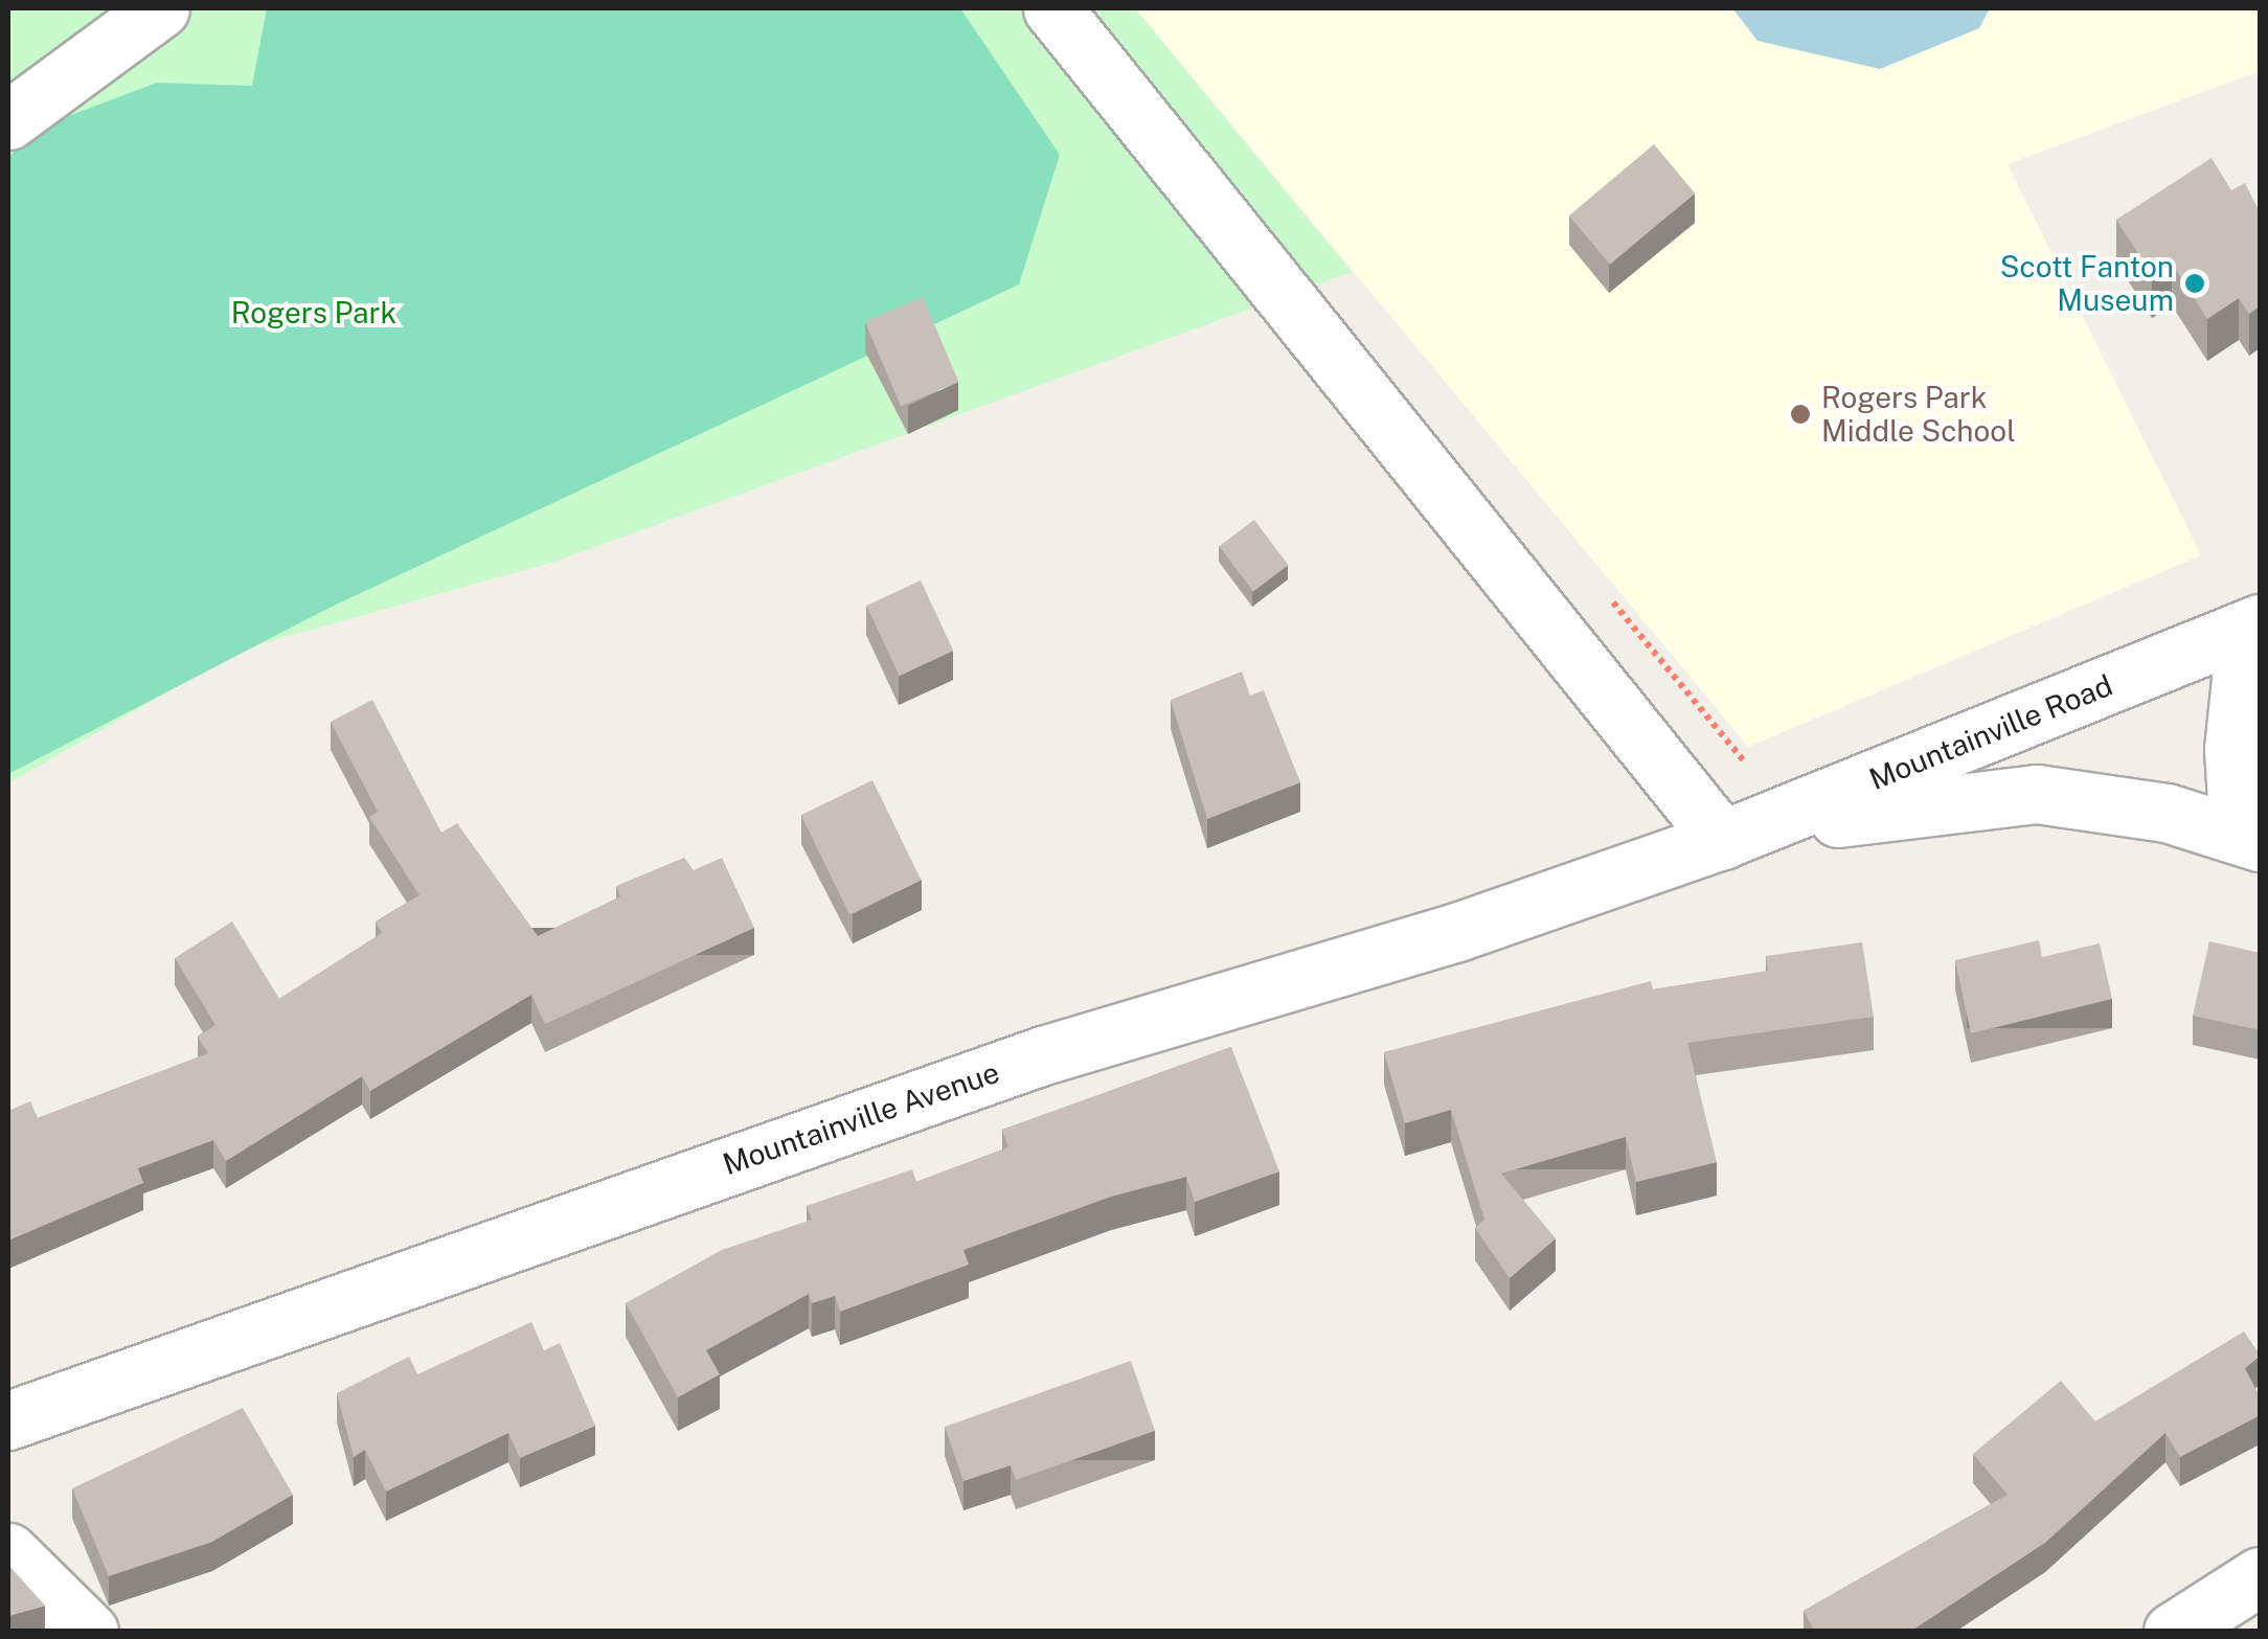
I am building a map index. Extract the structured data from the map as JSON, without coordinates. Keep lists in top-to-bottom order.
{
  "streets": {
    "street": ["Mountainville Road", "Mountainville Avenue"]
  },
  "crossings": [
    ["Mountainville Road", "Mountainville Avenue"]
  ],
  "parks": ["Rogers Park"],
  "places": ["Scott Fanton Museum", "Rogers Park Middle School"]
}
